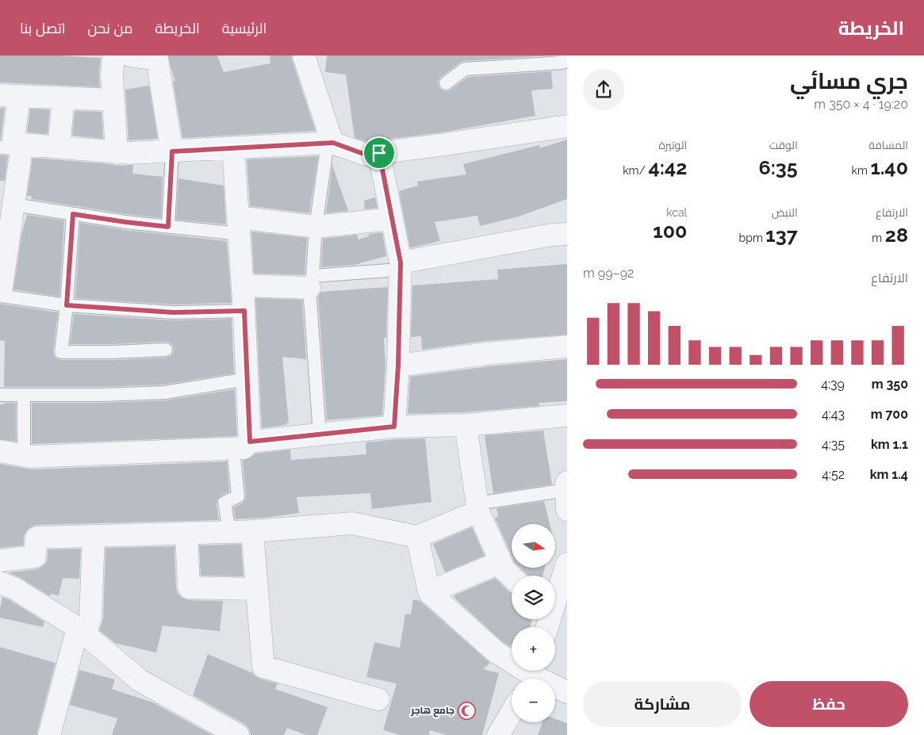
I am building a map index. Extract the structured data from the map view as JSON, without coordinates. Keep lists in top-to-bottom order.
{
  "places": {
    "mosque": ["جامع هاجر"]
  },
  "north": "right",
  "page": {
    "header": "الخريطة",
    "nav": [
      "الرئيسية",
      "الخريطة",
      "من نحن",
      "اتصل بنا"
    ],
    "heading": ["جري مسائي", "19:20 · 4 × 350 m"],
    "stats": [
      ["المسافة", "1.40 km"],
      ["الوقت", "6:35"],
      ["الوتيرة", "4:42 /km"],
      ["الارتفاع", "28 m"],
      ["النبض", "137 bpm"],
      ["kcal", "100"]
    ],
    "chart": ["الارتفاع", "92–99 m"],
    "list": [
      {
        "name": "350 m",
        "note": "4:39"
      },
      {
        "name": "700 m",
        "note": "4:43"
      },
      {
        "name": "1.1 km",
        "note": "4:35"
      },
      {
        "name": "1.4 km",
        "note": "4:52"
      }
    ],
    "map_buttons": ["+", "−"],
    "buttons": ["حفظ", "مشاركة"]
  }
}
